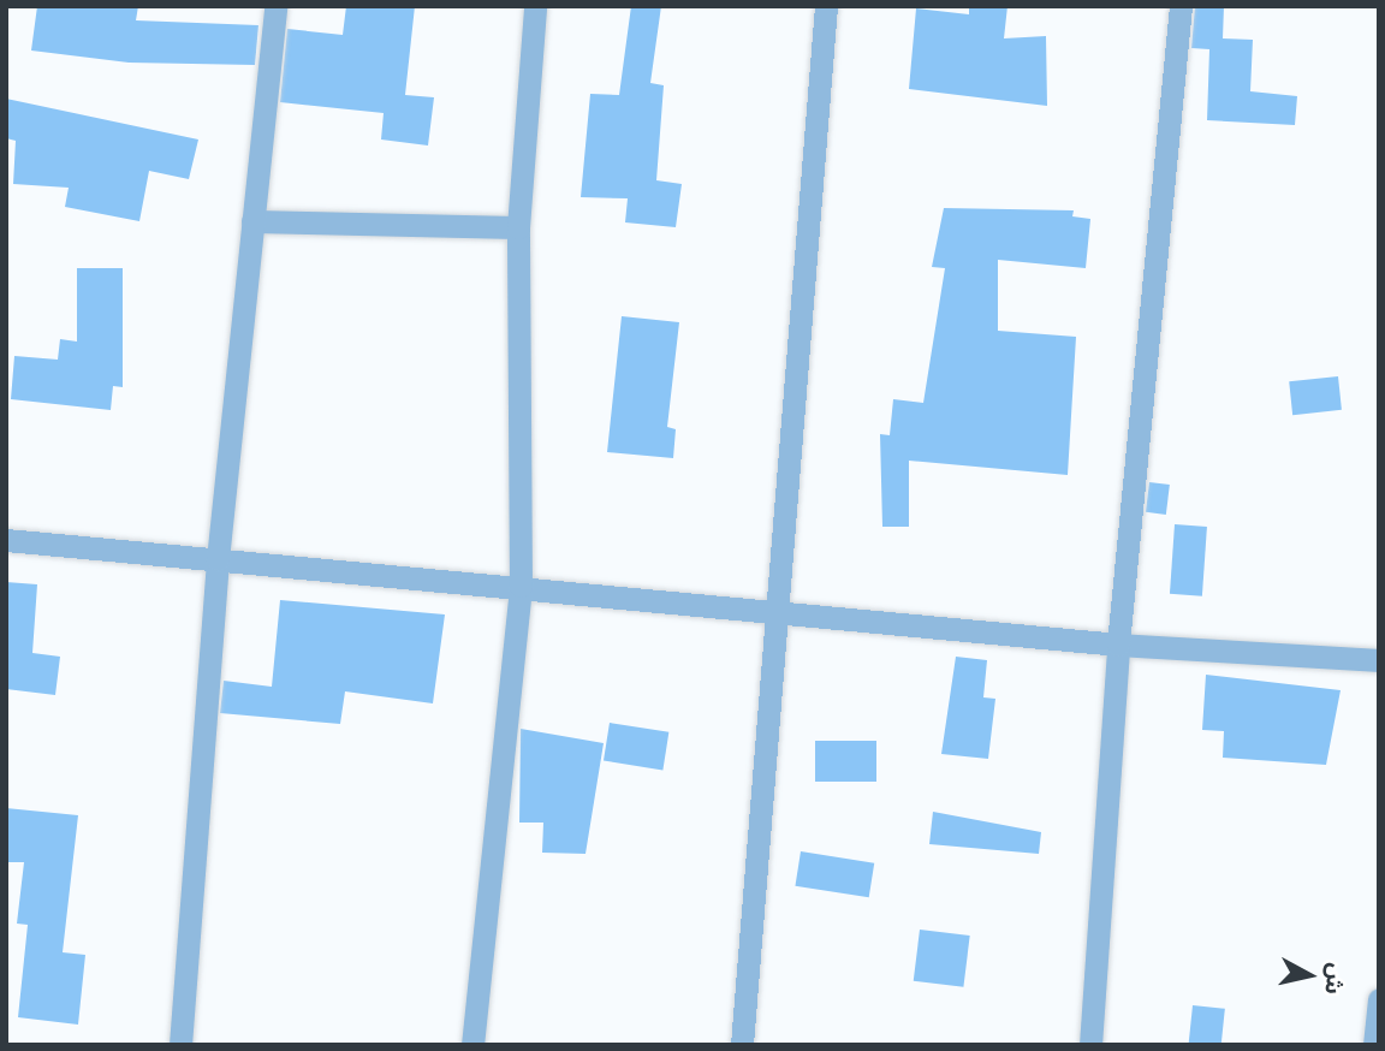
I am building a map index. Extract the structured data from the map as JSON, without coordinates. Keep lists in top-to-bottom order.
{
  "north": "right"
}
